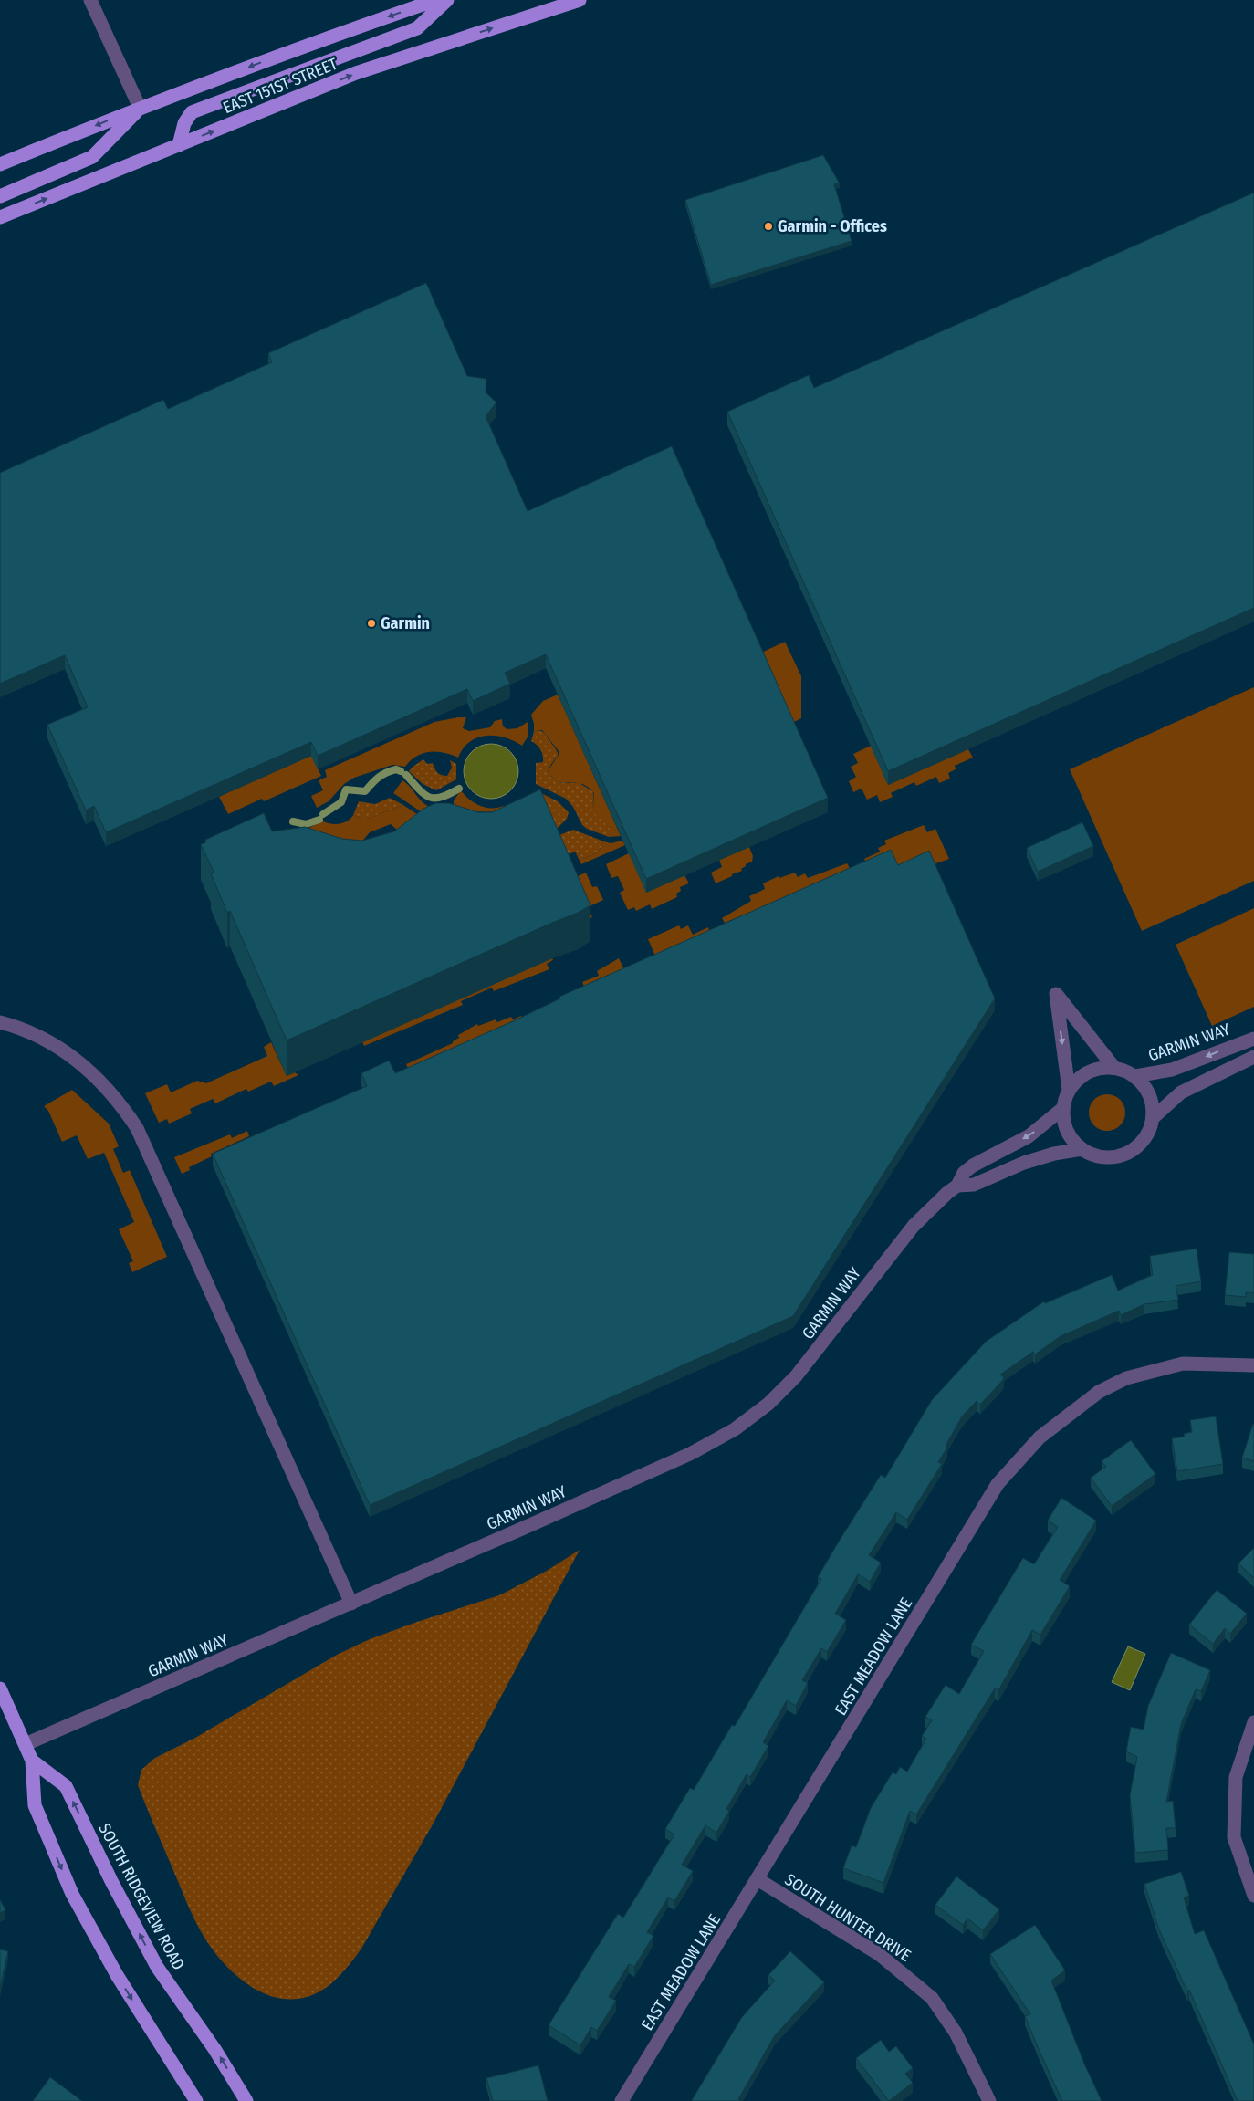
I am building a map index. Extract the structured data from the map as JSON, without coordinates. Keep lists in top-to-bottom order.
{
  "streets": {
    "main road": ["EAST 151ST STREET", "SOUTH RIDGEVIEW ROAD"],
    "street": ["GARMIN WAY", "EAST MEADOW LANE", "SOUTH HUNTER DRIVE"]
  },
  "crossings": [
    ["EAST MEADOW LANE", "SOUTH HUNTER DRIVE"]
  ],
  "places": ["Garmin - Offices", "Garmin"]
}
